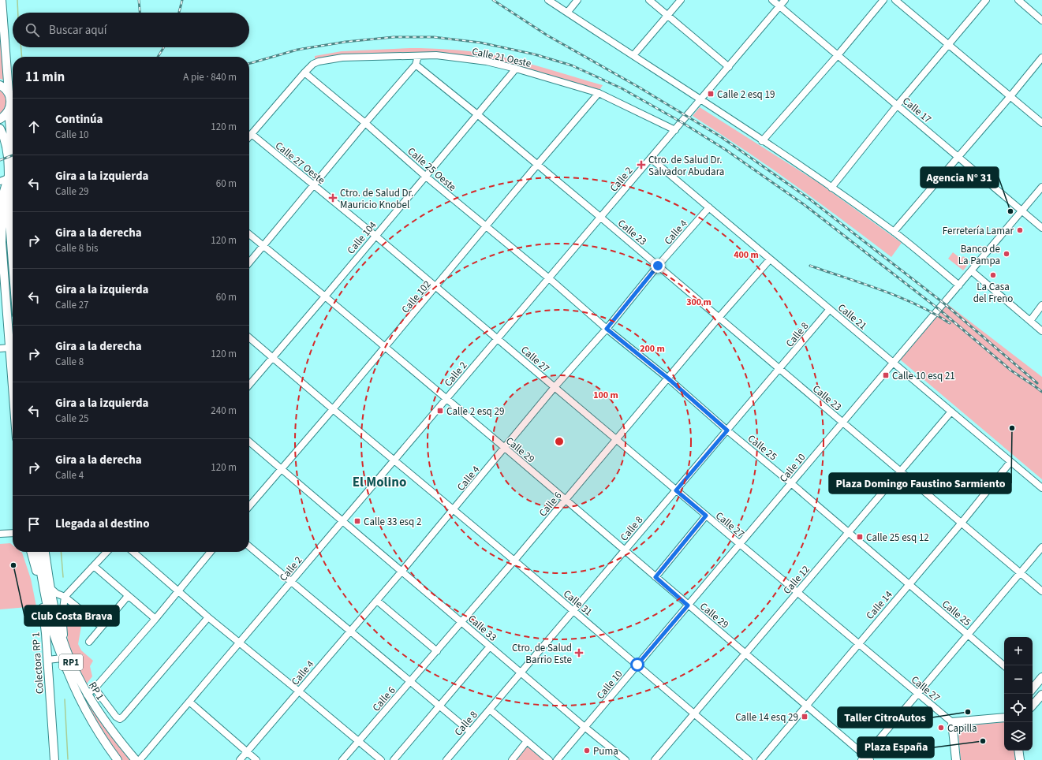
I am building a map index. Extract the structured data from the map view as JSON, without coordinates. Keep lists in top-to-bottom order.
{
  "streets": {
    "main road": ["RP1", "Colectora RP 1", "RP 1"],
    "street": [
      "Calle 21 Oeste",
      "Calle 17",
      "Calle 27 Oeste",
      "Calle 25 Oeste",
      "Calle 2",
      "Calle 23",
      "Calle 4",
      "Calle 104",
      "Calle 102",
      "Calle 21",
      "Calle 8",
      "Calle 27",
      "Calle 25",
      "Calle 29",
      "Calle 10",
      "Calle 6",
      "Calle 12",
      "Calle 31",
      "Calle 14",
      "Calle 33"
    ]
  },
  "crossings": [
    ["Calle 21 Oeste", "Calle 25 Oeste"],
    ["Calle 21 Oeste", "Calle 2"],
    ["Calle 21 Oeste", "Calle 104"],
    ["Calle 21 Oeste", "Calle 102"],
    ["Calle 17", "Calle 2"],
    ["Calle 17", "Calle 10"],
    ["Calle 27 Oeste", "Calle 2"],
    ["Calle 27 Oeste", "Calle 104"],
    ["Calle 27 Oeste", "Calle 102"],
    ["Calle 27 Oeste", "Calle 27"],
    ["Calle 25 Oeste", "Calle 2"],
    ["Calle 25 Oeste", "Calle 104"],
    ["Calle 25 Oeste", "Calle 102"],
    ["Calle 25 Oeste", "Calle 25"],
    ["Calle 2", "Calle 23"],
    ["Calle 2", "Calle 21"],
    ["Calle 2", "Calle 27"],
    ["Calle 2", "Calle 25"],
    ["Calle 2", "Calle 29"],
    ["Calle 2", "Calle 31"],
    ["Calle 2", "Calle 33"],
    ["Calle 23", "Calle 4"],
    ["Calle 23", "Calle 104"],
    ["Calle 23", "Calle 102"],
    ["Calle 23", "Calle 8"],
    ["Calle 23", "Calle 10"],
    ["Calle 23", "Calle 6"],
    ["Calle 23", "Calle 12"],
    ["Calle 23", "Calle 14"],
    ["Calle 4", "Calle 21"],
    ["Calle 4", "Calle 27"],
    ["Calle 4", "Calle 25"],
    ["Calle 4", "Calle 29"],
    ["Calle 4", "Calle 31"],
    ["Calle 4", "Calle 33"],
    ["Calle 104", "Calle 29"],
    ["Calle 104", "Calle 31"],
    ["Calle 102", "Calle 29"],
    ["Calle 102", "Calle 31"],
    ["Calle 102", "Calle 33"],
    ["Calle 21", "Calle 8"],
    ["Calle 21", "Calle 10"],
    ["Calle 21", "Calle 6"],
    ["Calle 21", "Calle 12"],
    ["Calle 21", "Calle 14"],
    ["Calle 8", "Calle 27"],
    ["Calle 8", "Calle 25"],
    ["Calle 8", "Calle 29"],
    ["Calle 8", "Calle 31"],
    ["Calle 8", "Calle 33"],
    ["Calle 27", "Calle 10"],
    ["Calle 27", "Calle 6"],
    ["Calle 27", "Calle 12"],
    ["Calle 27", "Calle 14"],
    ["Calle 25", "Calle 10"],
    ["Calle 25", "Calle 6"],
    ["Calle 25", "Calle 12"],
    ["Calle 25", "Calle 14"],
    ["Calle 29", "Calle 10"],
    ["Calle 29", "Calle 6"],
    ["Calle 29", "Calle 12"],
    ["Calle 29", "Calle 14"],
    ["Calle 10", "Calle 31"],
    ["Calle 10", "Calle 33"],
    ["Calle 6", "Calle 31"],
    ["Calle 6", "Calle 33"],
    ["Calle 12", "Calle 31"]
  ],
  "districts": ["El Molino"],
  "places": {
    "transit": [
      "Calle 2 esq 19",
      "Calle 10 esq 21",
      "Calle 2 esq 29",
      "Calle 33 esq 2",
      "Calle 25 esq 12",
      "Calle 14 esq 29"
    ],
    "health": ["Ctro. de Salud Dr. Salvador Abudara", "Ctro. de Salud Dr. Mauricio Knobel", "Ctro. de Salud Barrio Este"],
    "other": [
      "Agencia N° 31",
      "Ferretería Lamar",
      "Banco de La Pampa",
      "La Casa del Freno",
      "Plaza Domingo Faustino Sarmiento",
      "Club Costa Brava",
      "Taller CitroAutos",
      "Capilla",
      "Plaza España",
      "Puma"
    ]
  },
  "page": {
    "search": "Buscar aquí",
    "heading": ["11 min", "A pie · 840 m"],
    "list": [
      ["Continúa", "Calle 10", "120 m"],
      ["Gira a la izquierda", "Calle 29", "60 m"],
      ["Gira a la derecha", "Calle 8 bis", "120 m"],
      ["Gira a la izquierda", "Calle 27", "60 m"],
      ["Gira a la derecha", "Calle 8", "120 m"],
      ["Gira a la izquierda", "Calle 25", "240 m"],
      ["Gira a la derecha", "Calle 4", "120 m"],
      "Llegada al destino"
    ],
    "map_buttons": ["+", "−"]
  },
  "rings": [
    "400 m",
    "300 m",
    "200 m",
    "100 m"
  ]
}
